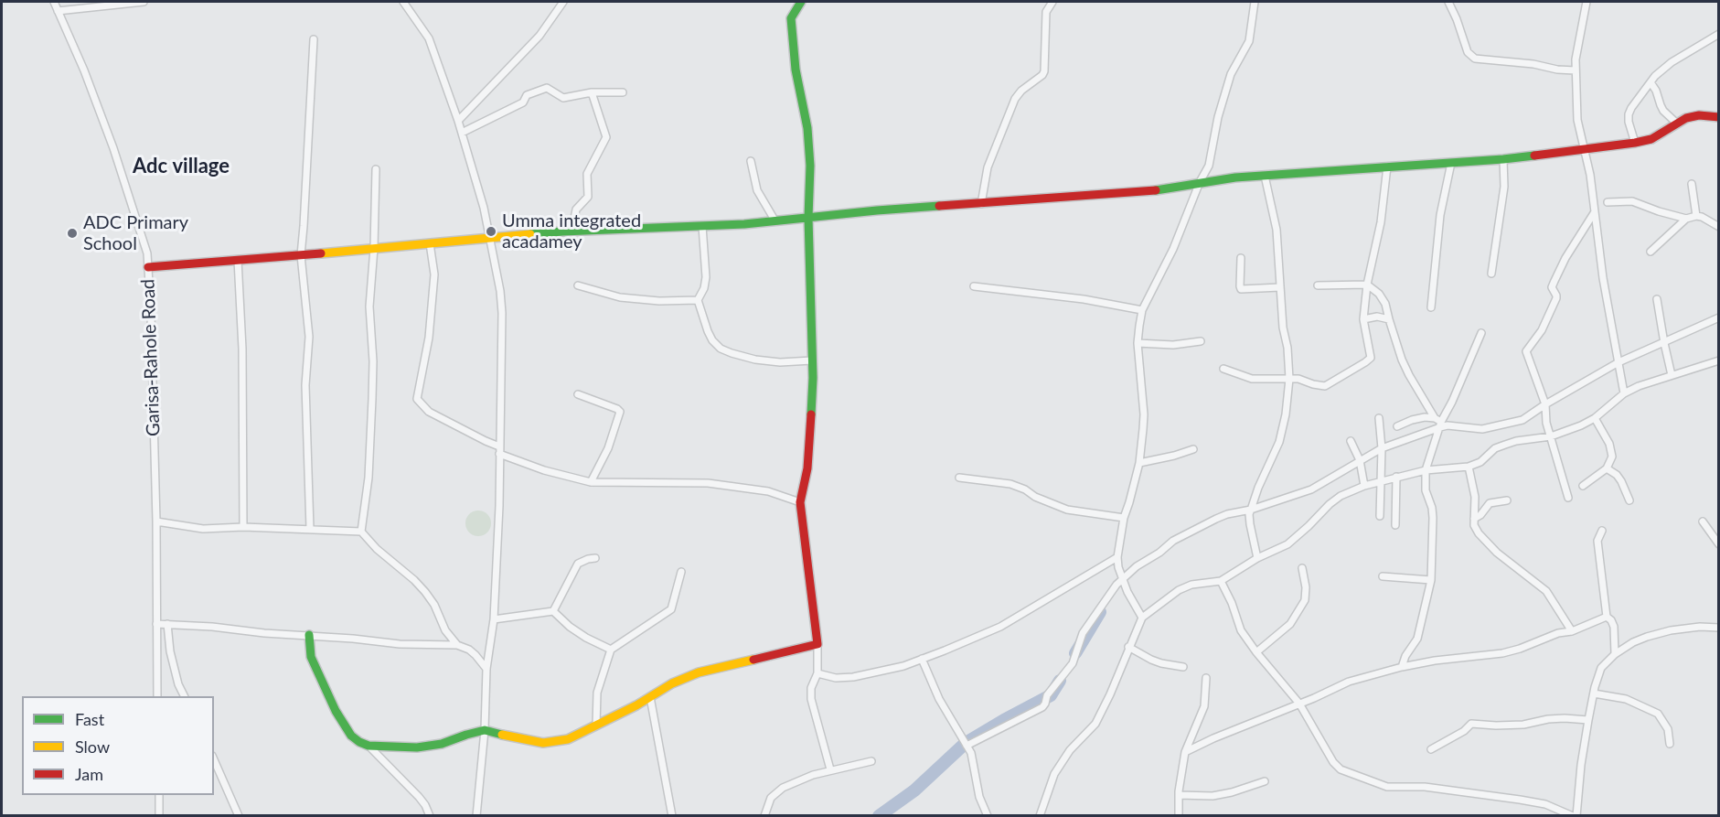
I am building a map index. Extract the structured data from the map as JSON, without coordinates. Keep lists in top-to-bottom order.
{
  "streets": {
    "street": ["Garisa-Rahole Road"]
  },
  "districts": ["Adc village"],
  "places": ["Umma integrated acadamey", "ADC Primary School"],
  "legend": ["Fast", "Slow", "Jam"]
}
